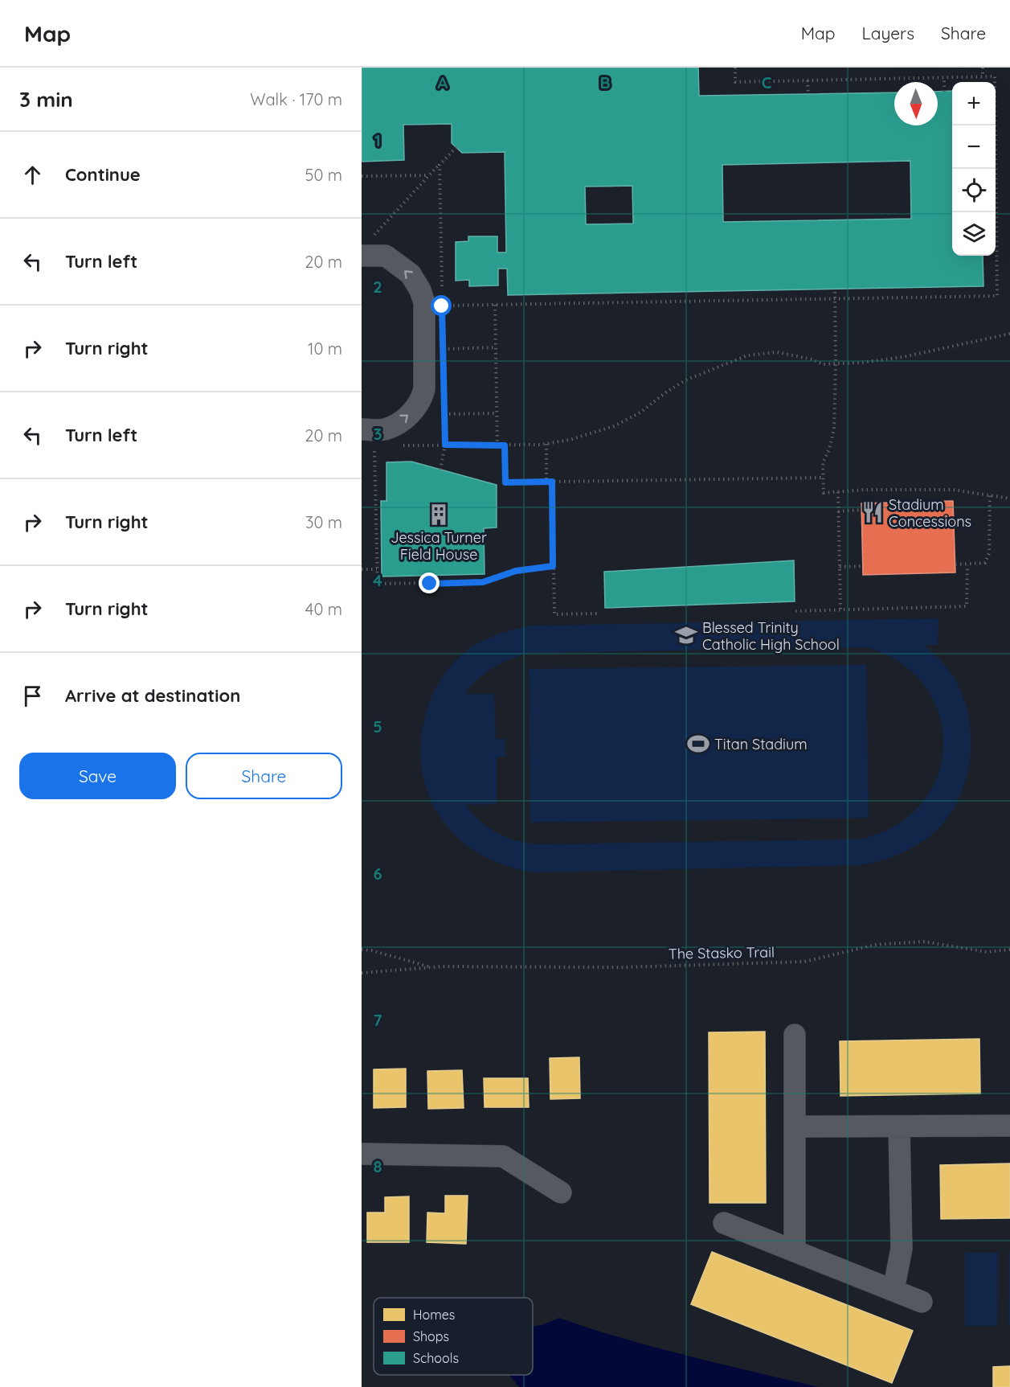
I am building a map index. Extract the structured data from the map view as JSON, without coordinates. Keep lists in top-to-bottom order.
{
  "streets": {
    "path": ["The Stasko Trail"]
  },
  "places": {
    "restaurant": ["Stadium Concessions"],
    "building": ["Jessica Turner Field House"],
    "school or university": ["Blessed Trinity Catholic High School"],
    "sports": ["Titan Stadium"]
  },
  "legend": ["Homes", "Shops", "Schools"],
  "north": "bottom",
  "page": {
    "header": "Map",
    "nav": ["Map", "Layers", "Share"],
    "heading": ["3 min", "Walk · 170 m"],
    "map_buttons": ["+", "−"],
    "list": [
      ["Continue", "50 m"],
      ["Turn left", "20 m"],
      ["Turn right", "10 m"],
      ["Turn left", "20 m"],
      ["Turn right", "30 m"],
      ["Turn right", "40 m"],
      "Arrive at destination"
    ],
    "buttons": ["Save", "Share"]
  },
  "grid": {
    "columns": ["A", "B", "C"],
    "rows": [
      "1",
      "2",
      "3",
      "4",
      "5",
      "6",
      "7",
      "8"
    ]
  }
}
